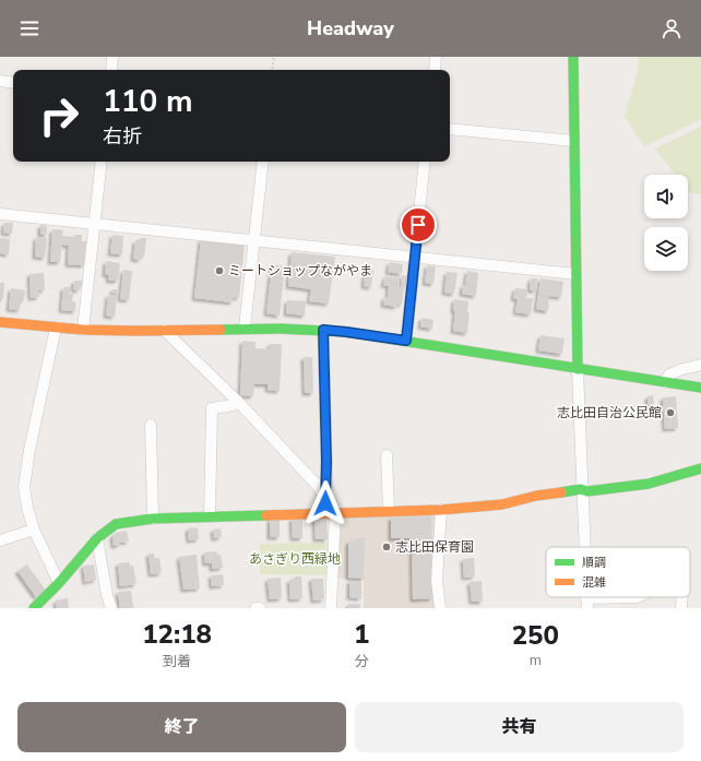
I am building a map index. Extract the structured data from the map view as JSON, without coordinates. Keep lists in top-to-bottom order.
{
  "parks": ["あさぎり西緑地"],
  "places": ["ミートショップながやま", "志比田自治公民館", "志比田保育園"],
  "legend": ["順調", "混雑"],
  "page": {
    "header": "Headway",
    "turn": ["110 m", "右折"],
    "eta": [
      "12:18",
      "到着",
      "1",
      "分",
      "250",
      "m"
    ],
    "buttons": ["終了", "共有"]
  }
}
